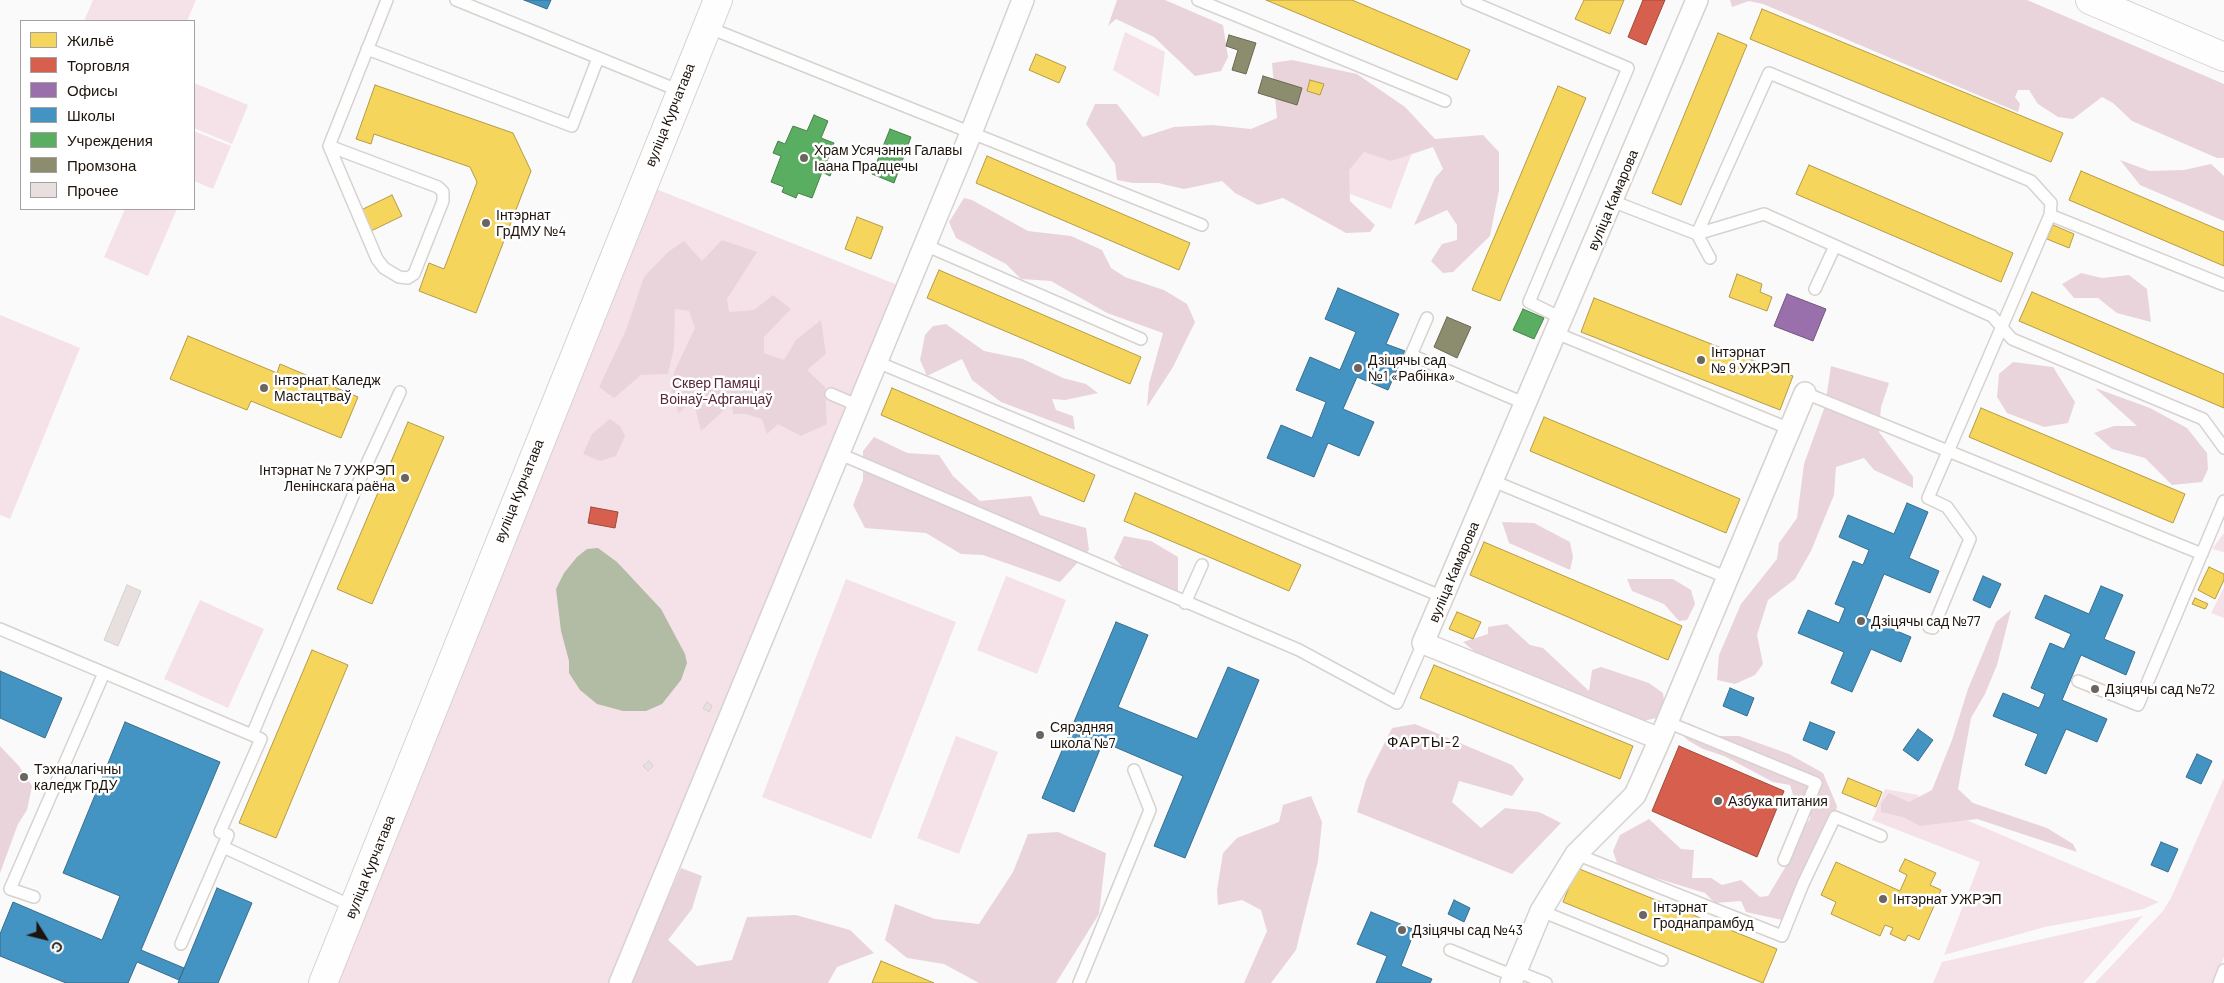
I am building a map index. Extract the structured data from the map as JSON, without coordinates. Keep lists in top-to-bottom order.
{
  "streets": {
    "main road": ["вуліца Курчатава"],
    "street": ["вуліца Камарова"]
  },
  "districts": ["ФАРТЫ-2"],
  "parks": ["Сквер Памяці Воінаў-Афганцаў"],
  "places": [
    "Храм Усячэння Галавы Іаана Прадцечы",
    "Інтэрнат ГрДМУ №4",
    "Інтэрнат № 9 УЖРЭП",
    "Дзіцячы сад №1 «Рабінка»",
    "Інтэрнат Каледж Мастацтваў",
    "Інтэрнат № 7 УЖРЭП Ленінскага раёна",
    "Дзіцячы сад №77",
    "Дзіцячы сад №72",
    "Сярэдняя школа №7",
    "Тэхналагічны каледж ГрДУ",
    "Азбука питания",
    "Інтэрнат УЖРЭП",
    "Інтэрнат Гроднапрамбуд",
    "Дзіцячы сад №43"
  ],
  "legend": [
    "Жильё",
    "Торговля",
    "Офисы",
    "Школы",
    "Учреждения",
    "Промзона",
    "Прочее"
  ],
  "north": "bottom right"
}
